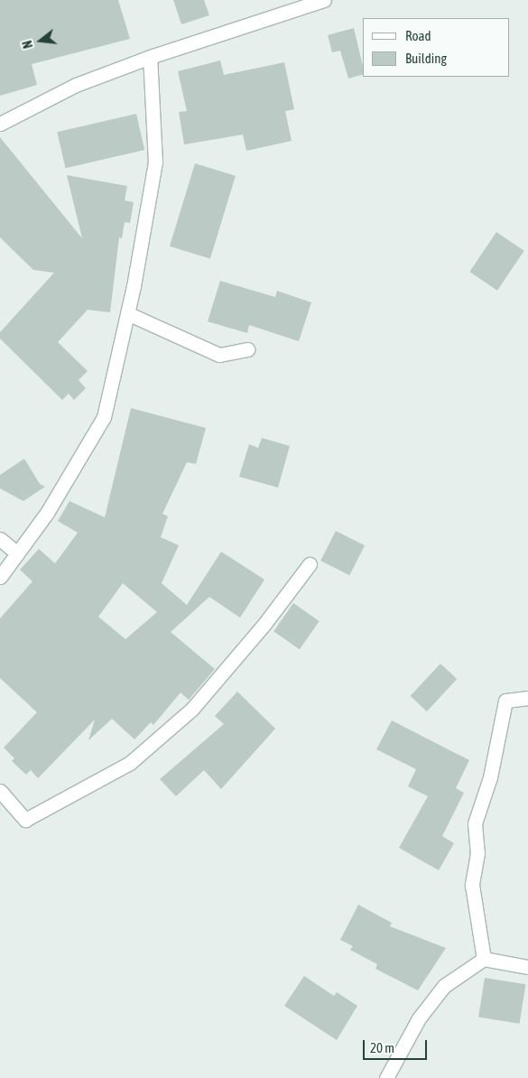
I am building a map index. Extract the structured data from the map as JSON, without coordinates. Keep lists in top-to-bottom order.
{
  "legend": ["Road", "Building"],
  "scale_bar": "20 m",
  "north": "left"
}
